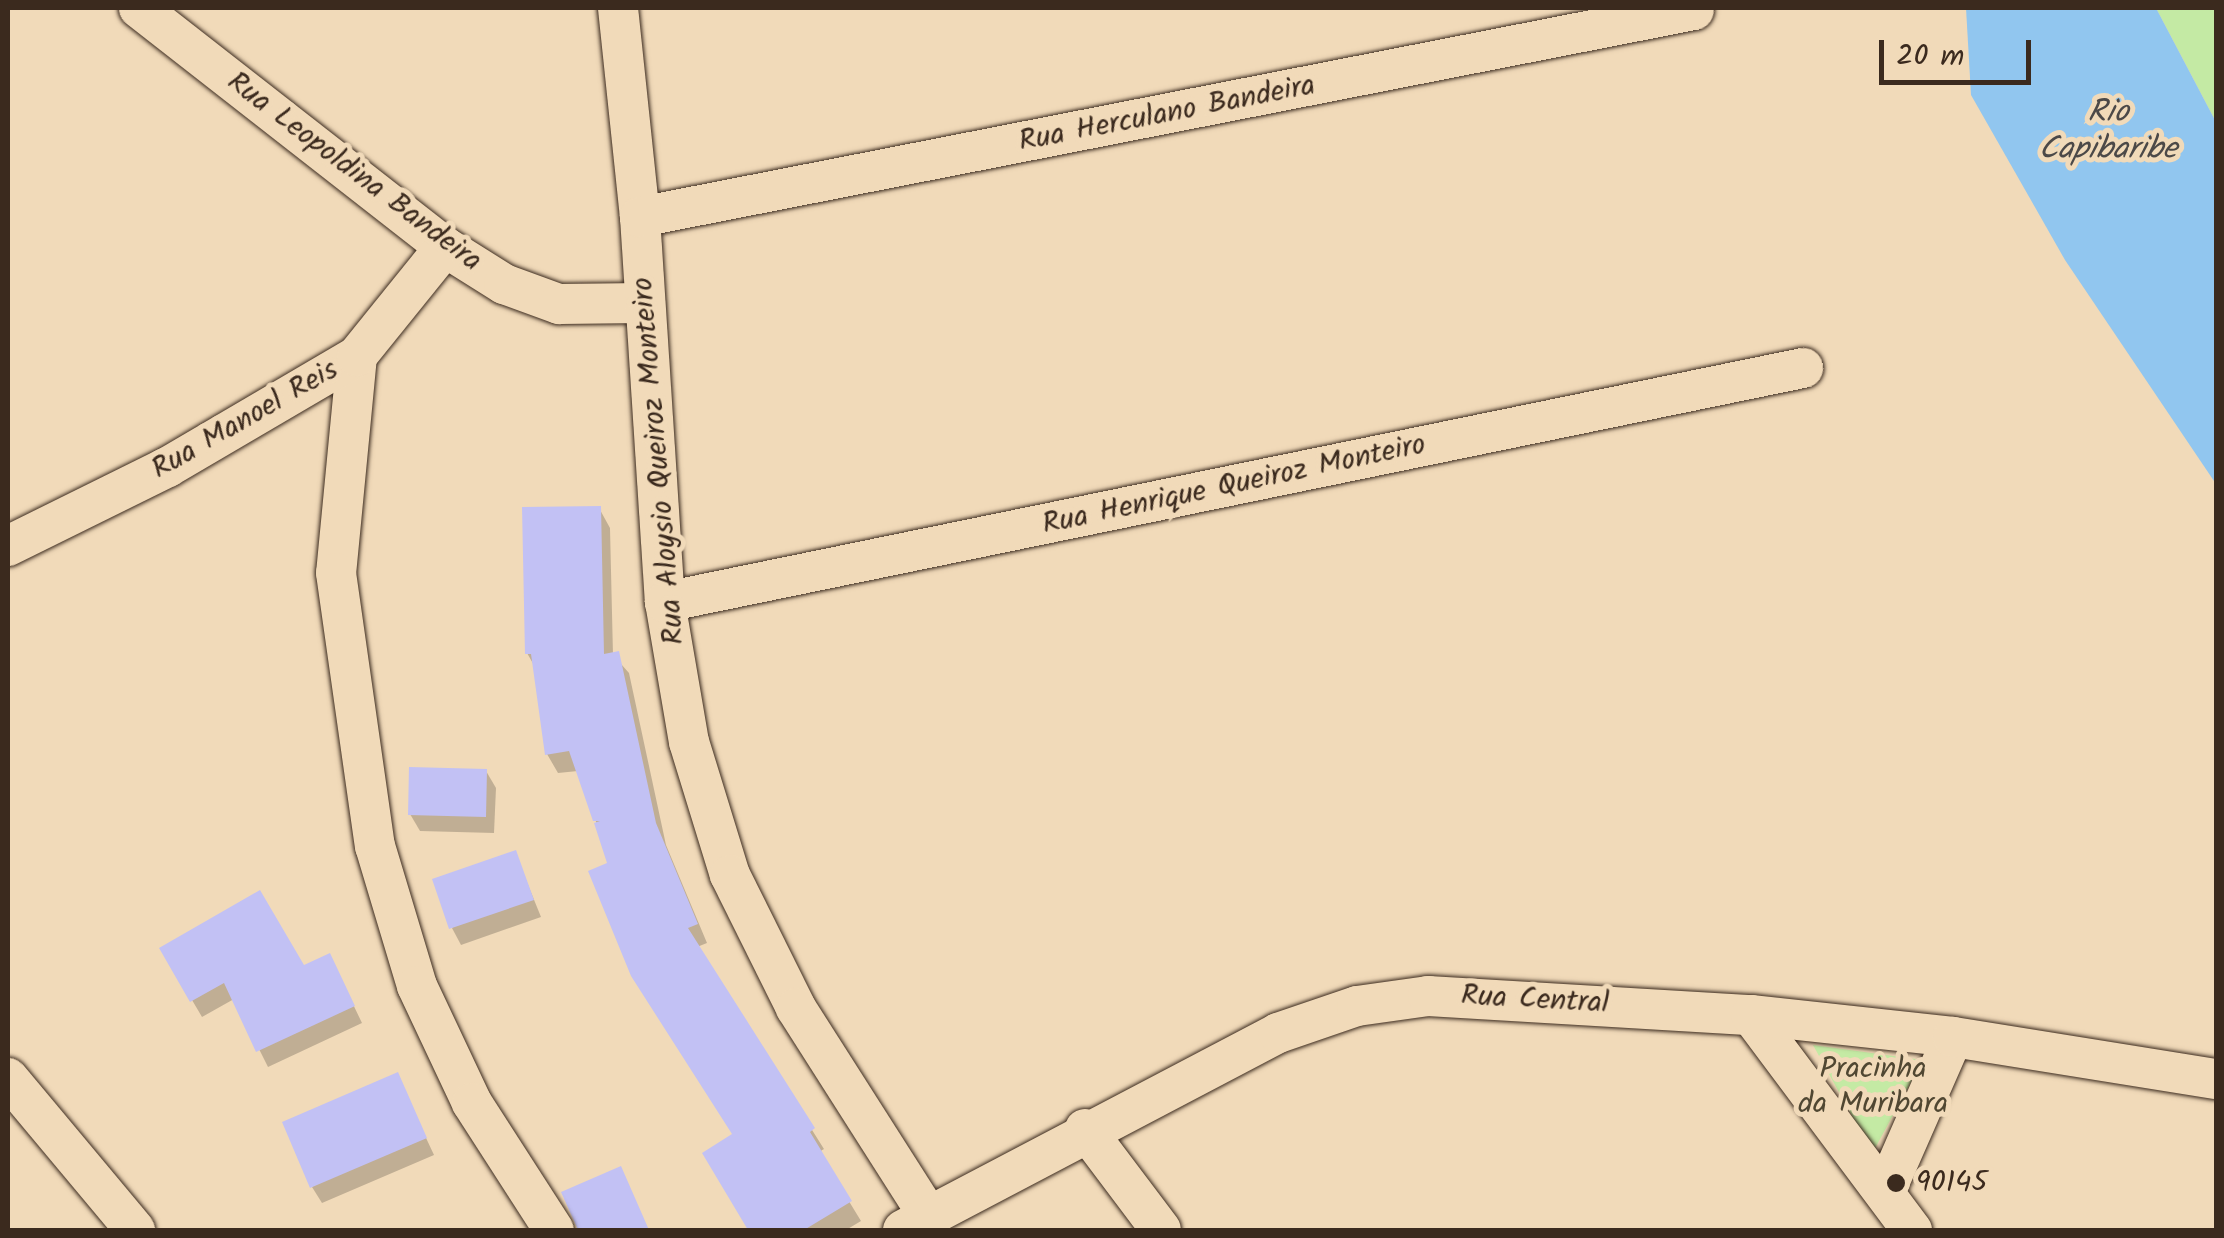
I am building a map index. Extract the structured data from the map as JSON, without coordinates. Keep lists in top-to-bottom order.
{
  "streets": {
    "street": [
      "Rua Herculano Bandeira",
      "Rua Leopoldina Bandeira",
      "Rua Manoel Reis",
      "Rua Aloysio Queiroz Monteiro",
      "Rua Henrique Queiroz Monteiro",
      "Rua Central"
    ]
  },
  "crossings": [
    ["Rua Herculano Bandeira", "Rua Aloysio Queiroz Monteiro"],
    ["Rua Leopoldina Bandeira", "Rua Manoel Reis"],
    ["Rua Leopoldina Bandeira", "Rua Aloysio Queiroz Monteiro"],
    ["Rua Aloysio Queiroz Monteiro", "Rua Henrique Queiroz Monteiro"],
    ["Rua Aloysio Queiroz Monteiro", "Rua Central"]
  ],
  "water": ["Rio Capibaribe"],
  "parks": ["Pracinha da Muribara"],
  "places": ["90145"],
  "scale_bar": "20 m"
}
